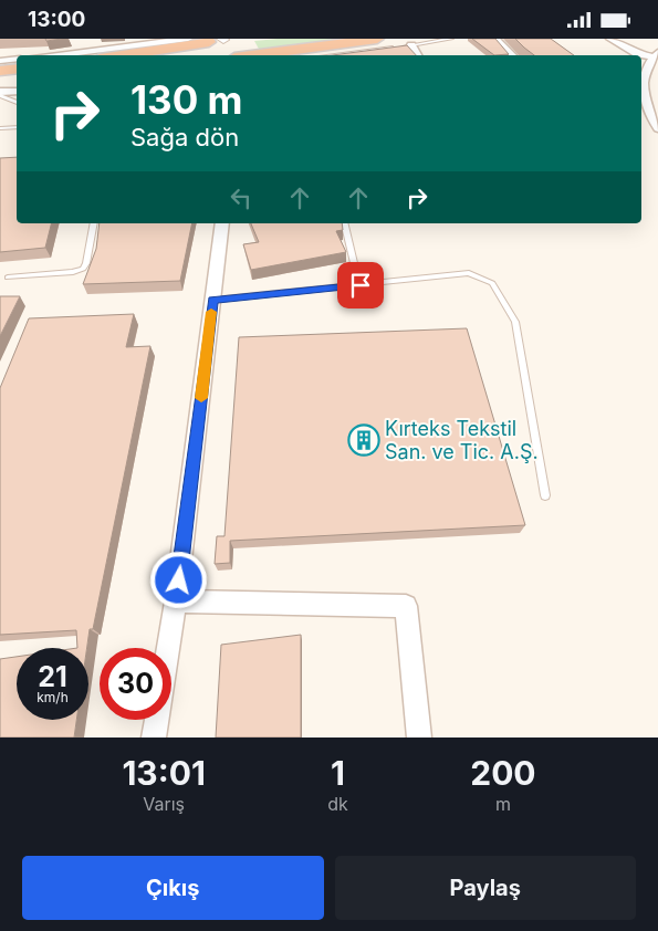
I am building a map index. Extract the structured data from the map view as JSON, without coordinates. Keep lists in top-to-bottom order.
{
  "places": {
    "building": ["Kırteks Tekstil San. ve Tic. A.Ş."]
  },
  "page": {
    "status": "13:00",
    "turn": ["130 m", "Sağa dön"],
    "speed": "21 km/h",
    "limit": "30",
    "eta": [
      "13:01",
      "Varış",
      "1",
      "dk",
      "200",
      "m"
    ],
    "buttons": ["Çıkış", "Paylaş"]
  }
}
